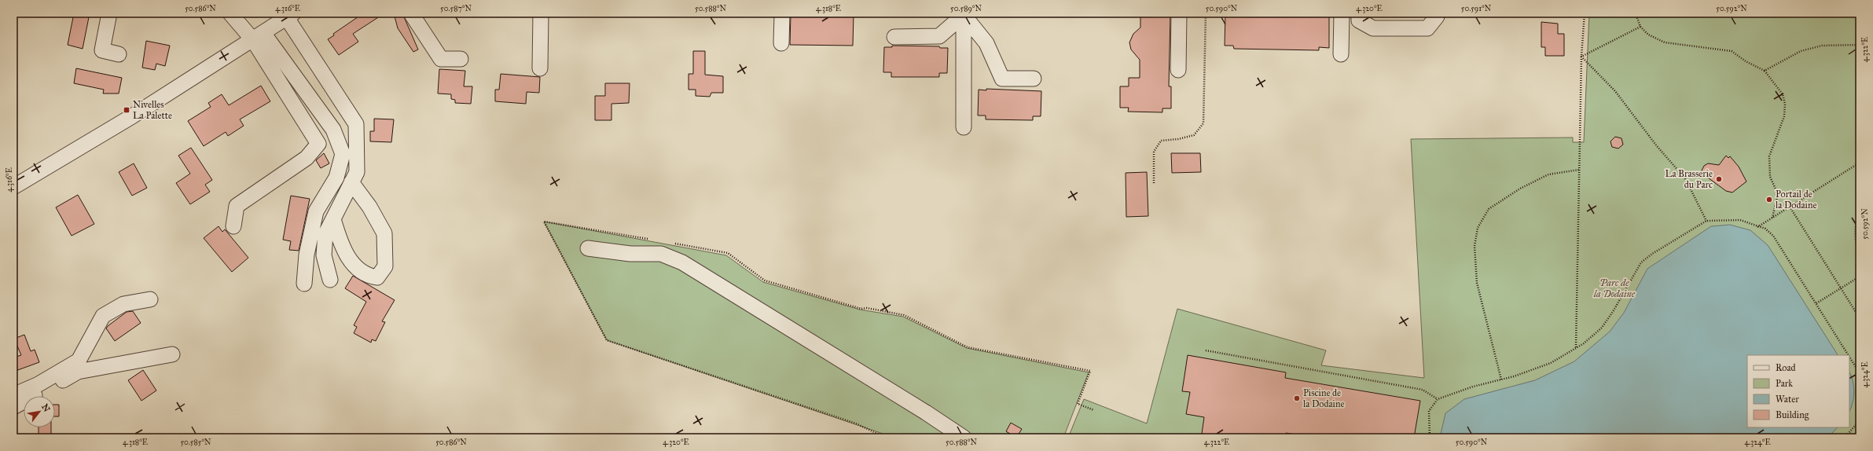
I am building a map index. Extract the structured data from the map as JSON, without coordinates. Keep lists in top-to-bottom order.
{
  "parks": ["Parc de la Dodaine"],
  "places": {
    "transit": ["Nivelles La Palette"],
    "other": ["La Brasserie du Parc", "Portail de la Dodaine", "Piscine de la Dodaine"]
  },
  "legend": [
    "Road",
    "Park",
    "Water",
    "Building"
  ],
  "north": "top right",
  "coordinates": [
    "50.586°N",
    "4.316°E",
    "50.587°N",
    "50.588°N",
    "4.318°E",
    "50.589°N",
    "50.590°N",
    "4.320°E",
    "50.591°N",
    "50.592°N",
    "4.322°E",
    "4.324°E",
    "50.585°N"
  ]
}
